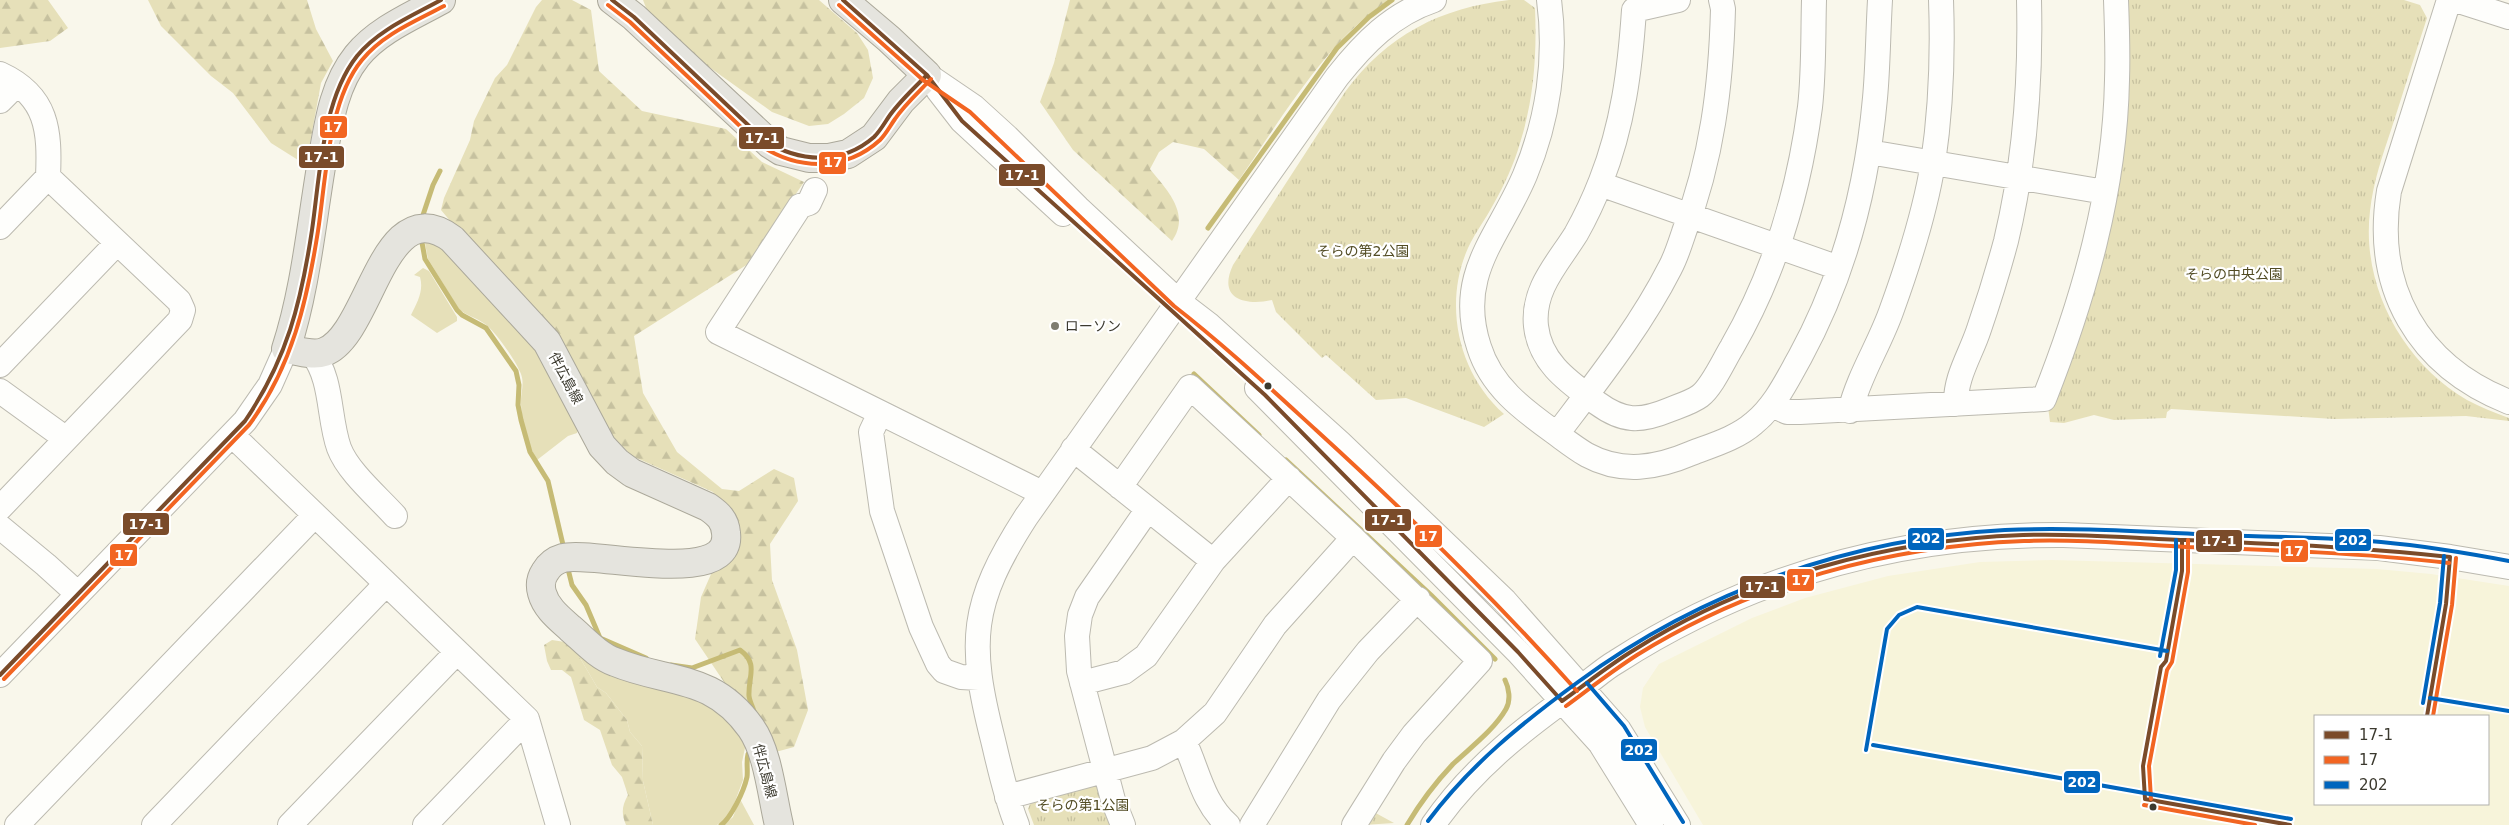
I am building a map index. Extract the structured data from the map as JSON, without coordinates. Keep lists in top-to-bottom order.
{
  "streets": {
    "main road": ["伴広島線"]
  },
  "parks": ["そらの第2公園", "そらの中央公園", "そらの第1公園"],
  "places": ["ローソン"],
  "lines": ["transit line 17-1", "transit line 17", "transit line 202"],
  "legend": ["17-1", "17", "202"]
}
